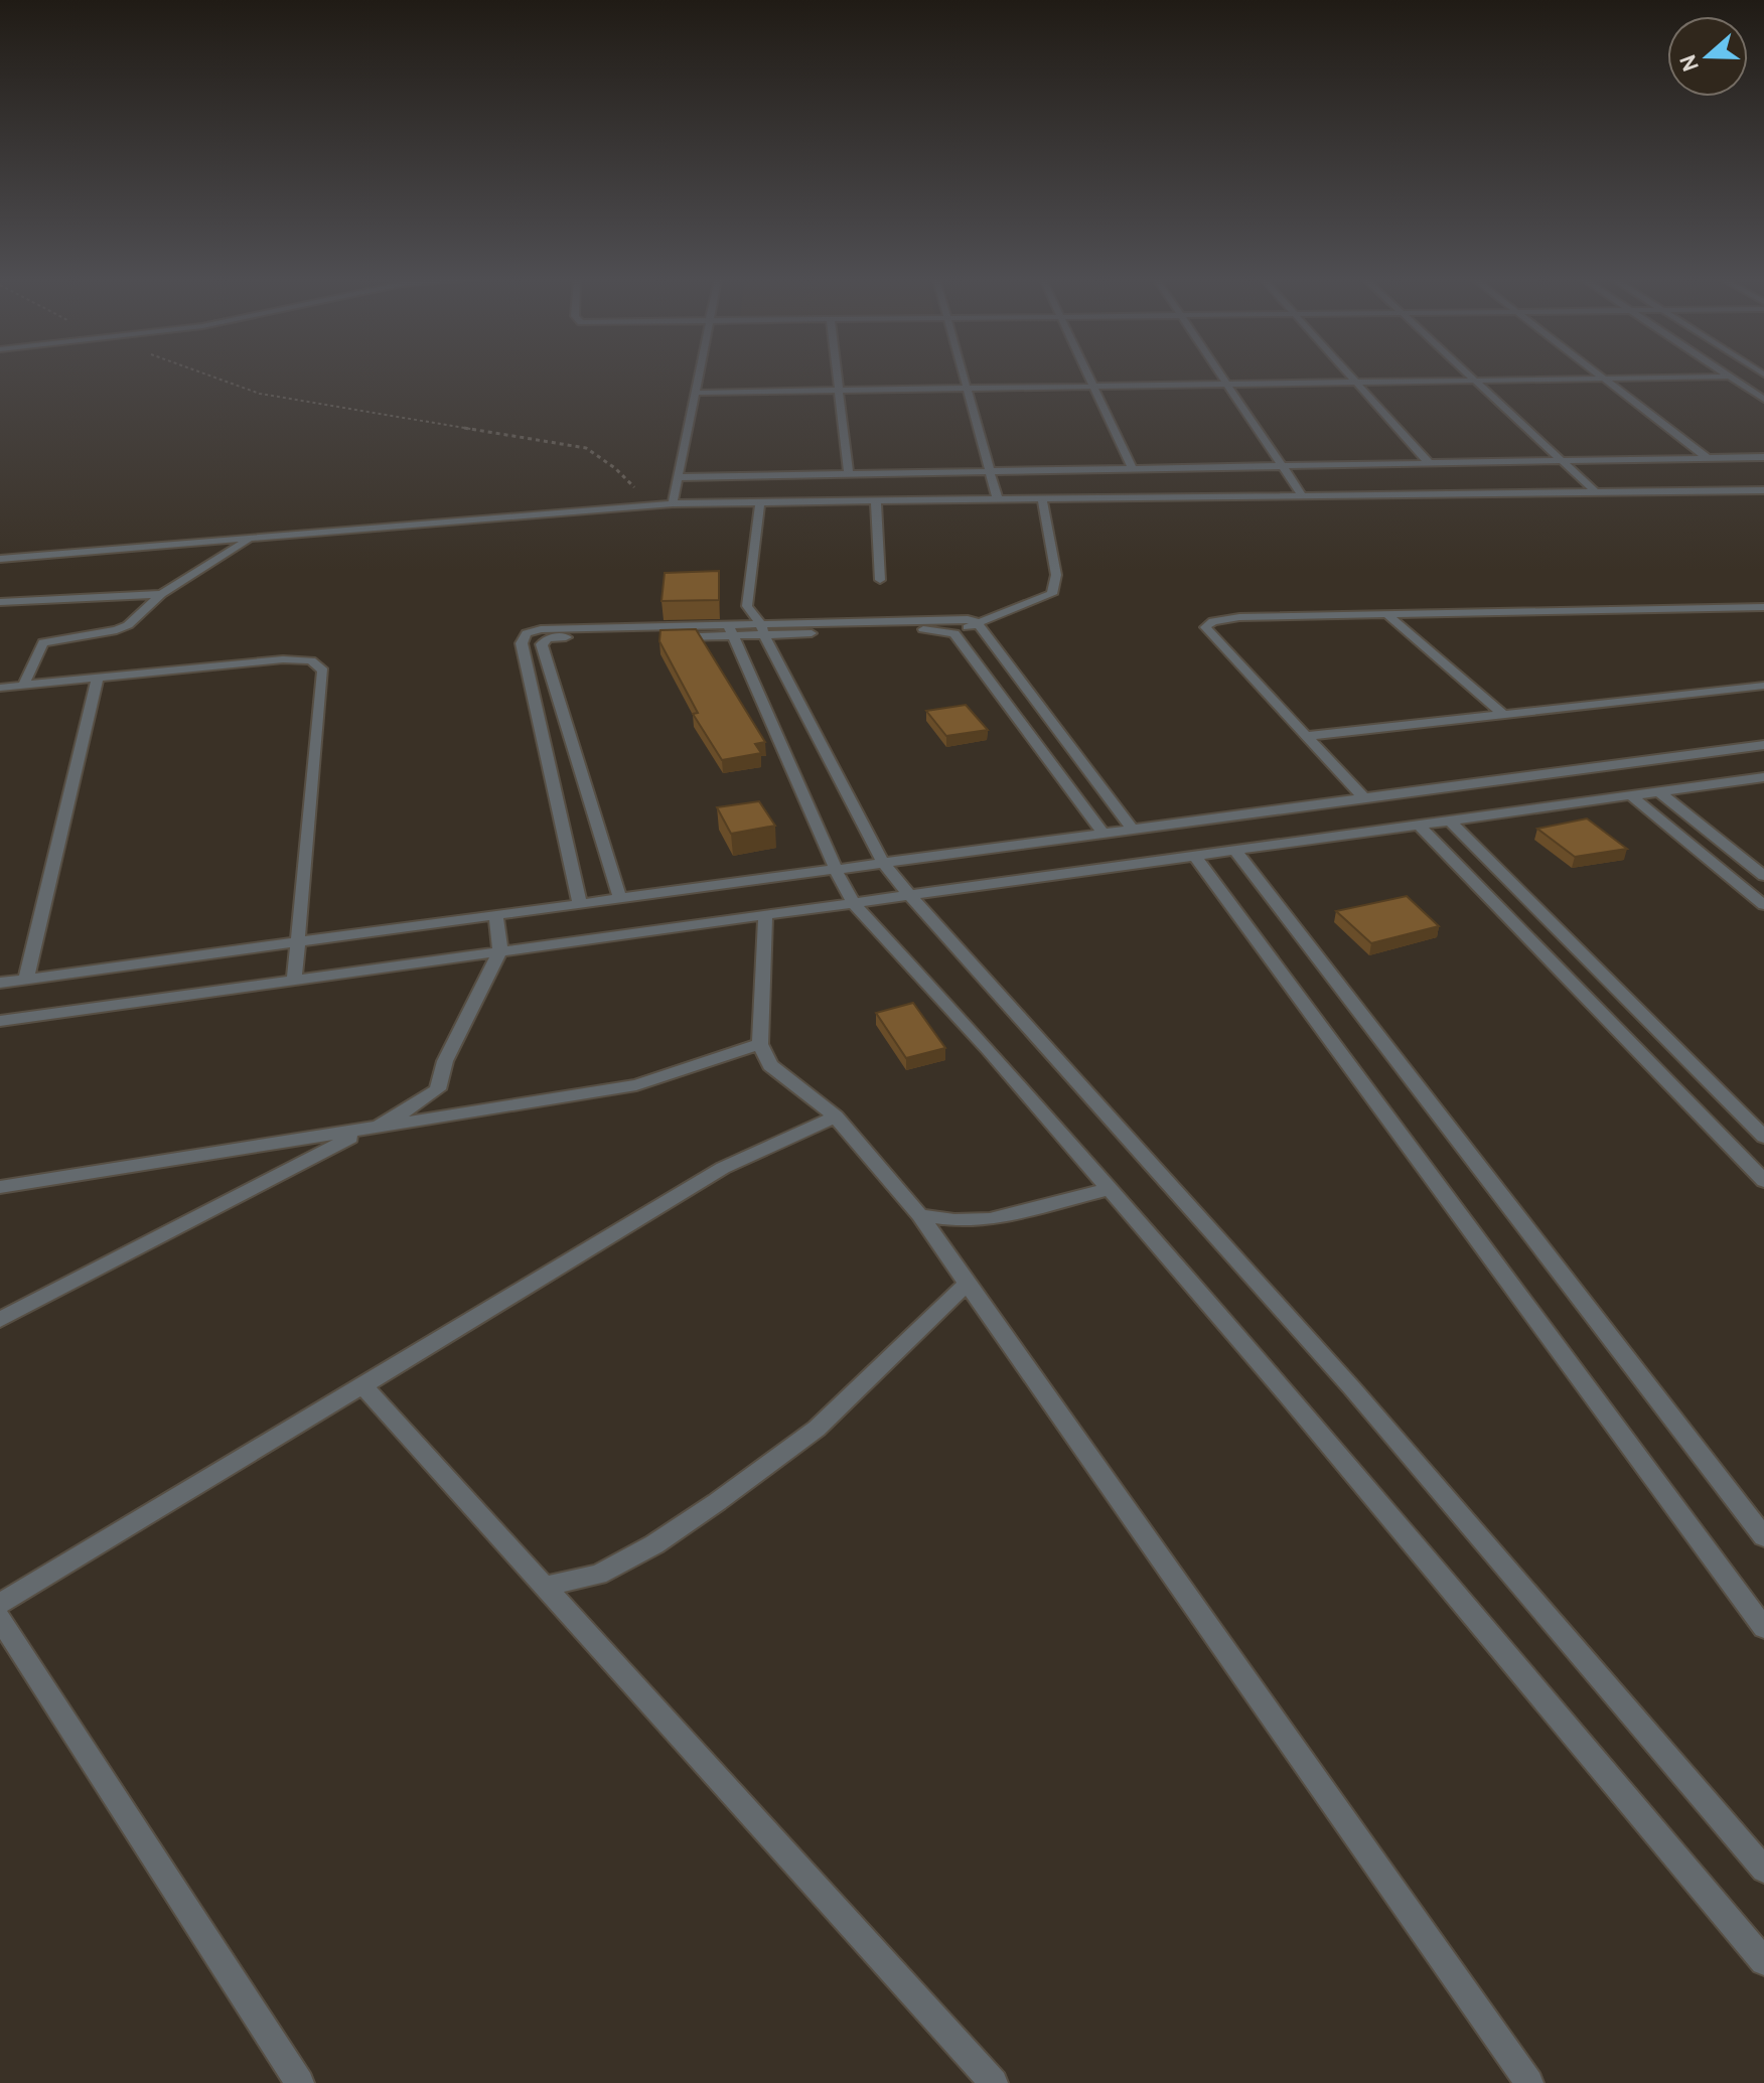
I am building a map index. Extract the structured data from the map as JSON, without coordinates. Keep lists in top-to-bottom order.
{
  "north": "left"
}
